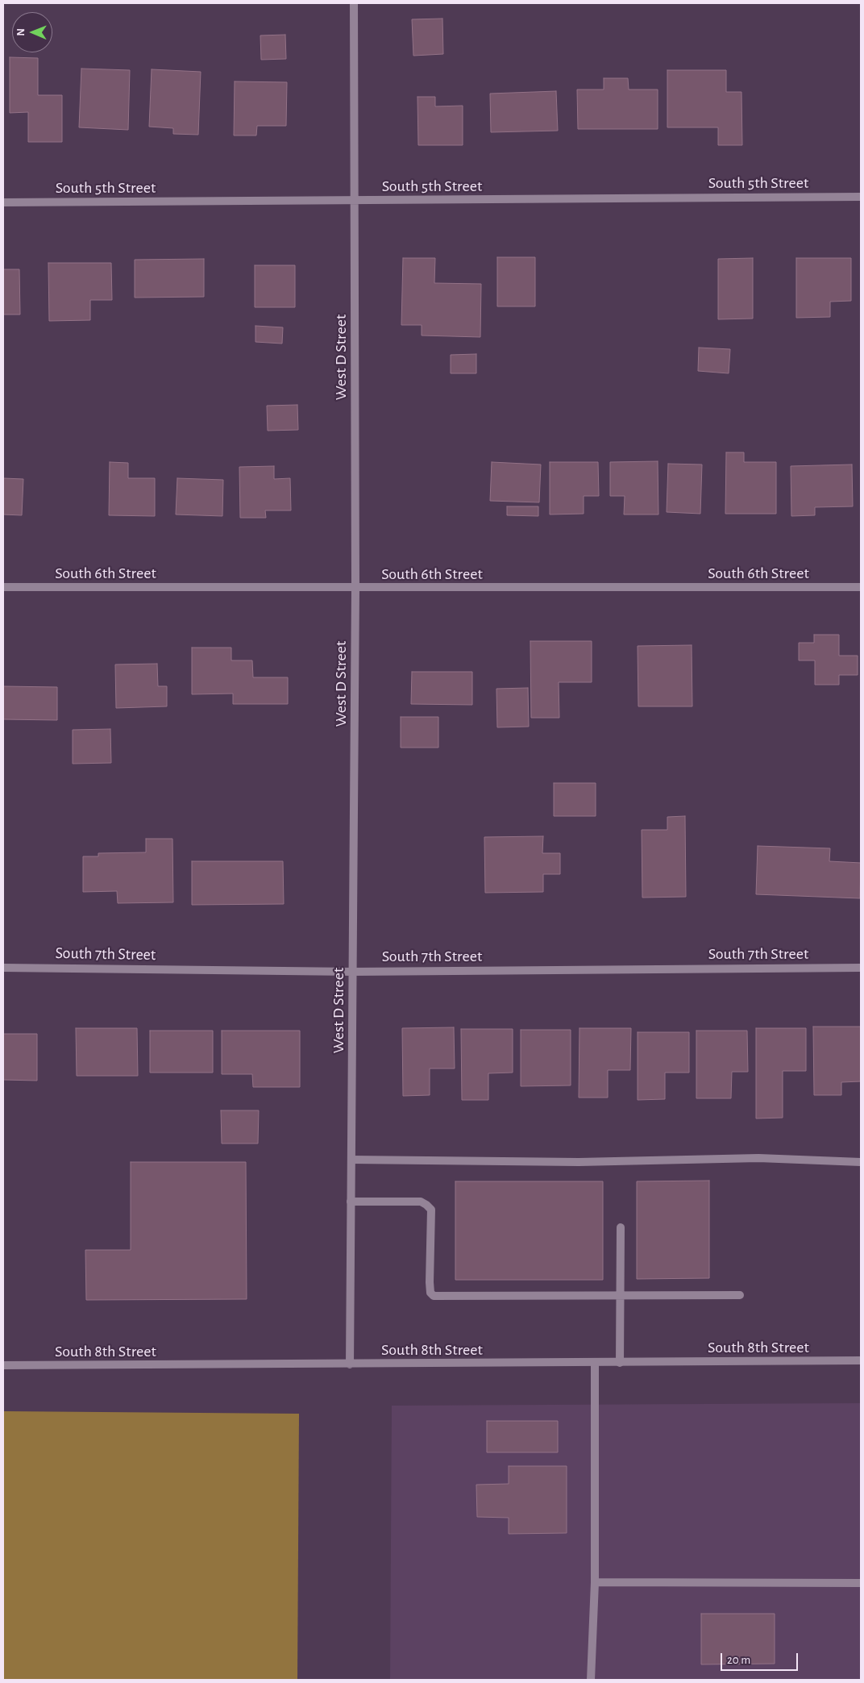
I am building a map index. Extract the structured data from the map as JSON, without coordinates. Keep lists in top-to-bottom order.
{
  "streets": {
    "street": [
      "South 5th Street",
      "West D Street",
      "South 6th Street",
      "South 7th Street",
      "South 8th Street"
    ]
  },
  "crossings": [
    ["South 5th Street", "West D Street"],
    ["West D Street", "South 6th Street"],
    ["West D Street", "South 7th Street"],
    ["West D Street", "South 8th Street"]
  ],
  "scale_bar": "20 m",
  "north": "left"
}
